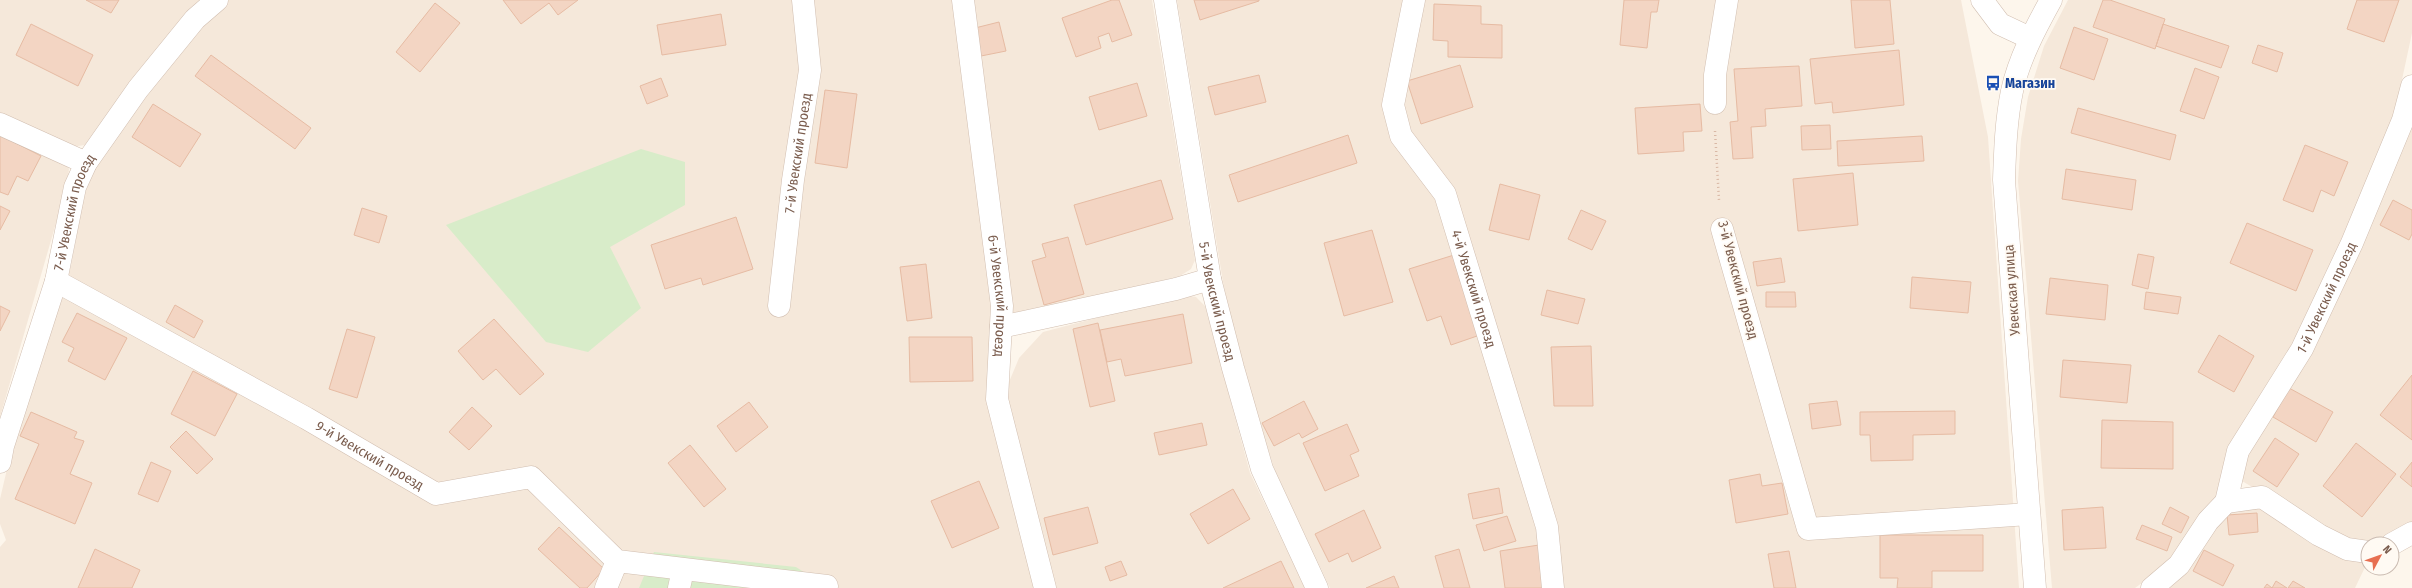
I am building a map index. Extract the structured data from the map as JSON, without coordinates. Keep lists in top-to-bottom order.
{
  "streets": {
    "street": [
      "7-й Увекский проезд",
      "3-й Увекский проезд",
      "4-й Увекский проезд",
      "Увекская улица",
      "6-й Увекский проезд",
      "1-й Увекский проезд",
      "5-й Увекский проезд",
      "9-й Увекский проезд"
    ]
  },
  "crossings": [
    ["7-й Увекский проезд", "9-й Увекский проезд"],
    ["3-й Увекский проезд", "Увекская улица"]
  ],
  "places": {
    "bus stop": ["Магазин"]
  },
  "north": "top right"
}
